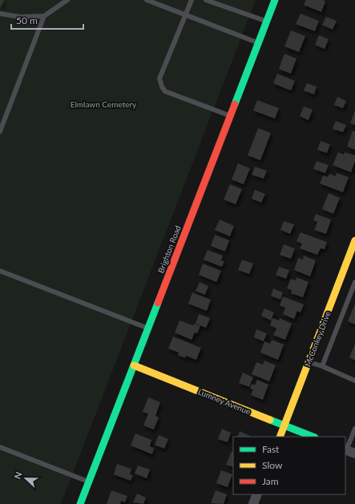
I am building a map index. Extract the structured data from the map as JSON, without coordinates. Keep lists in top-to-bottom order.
{
  "streets": {
    "street": ["Brighton Road", "McConkey Drive", "Lumney Avenue"]
  },
  "crossings": [
    ["Brighton Road", "Lumney Avenue"],
    ["McConkey Drive", "Lumney Avenue"]
  ],
  "parks": ["Elmlawn Cemetery"],
  "legend": ["Fast", "Slow", "Jam"],
  "scale_bar": "50 m",
  "north": "left"
}
